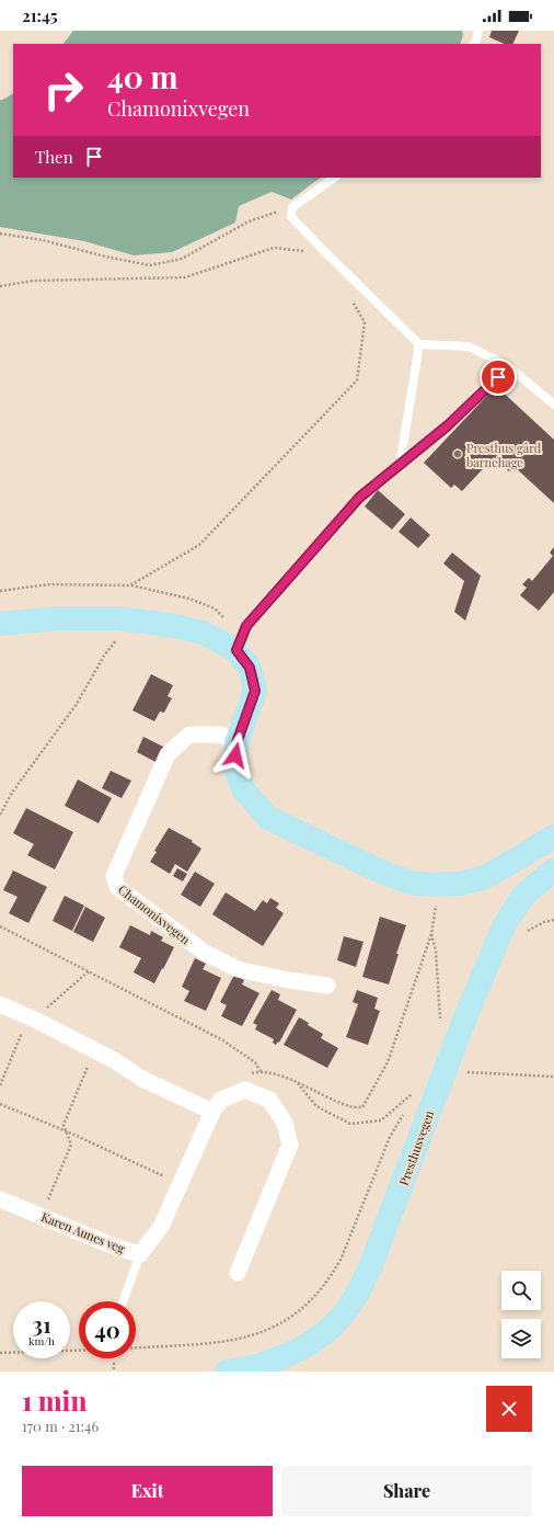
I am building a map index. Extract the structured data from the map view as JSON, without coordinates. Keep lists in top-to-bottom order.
{
  "streets": {
    "street": ["Chamonixvegen", "Presthusvegen", "Karen Aunes veg"]
  },
  "places": ["Presthus gård barnehage"],
  "page": {
    "status": "21:45",
    "turn": ["40 m", "Chamonixvegen"],
    "then": "Then",
    "speed": "31 km/h",
    "limit": "40",
    "heading": ["1 min", "170 m · 21:46"],
    "buttons": ["Exit", "Share"]
  }
}
